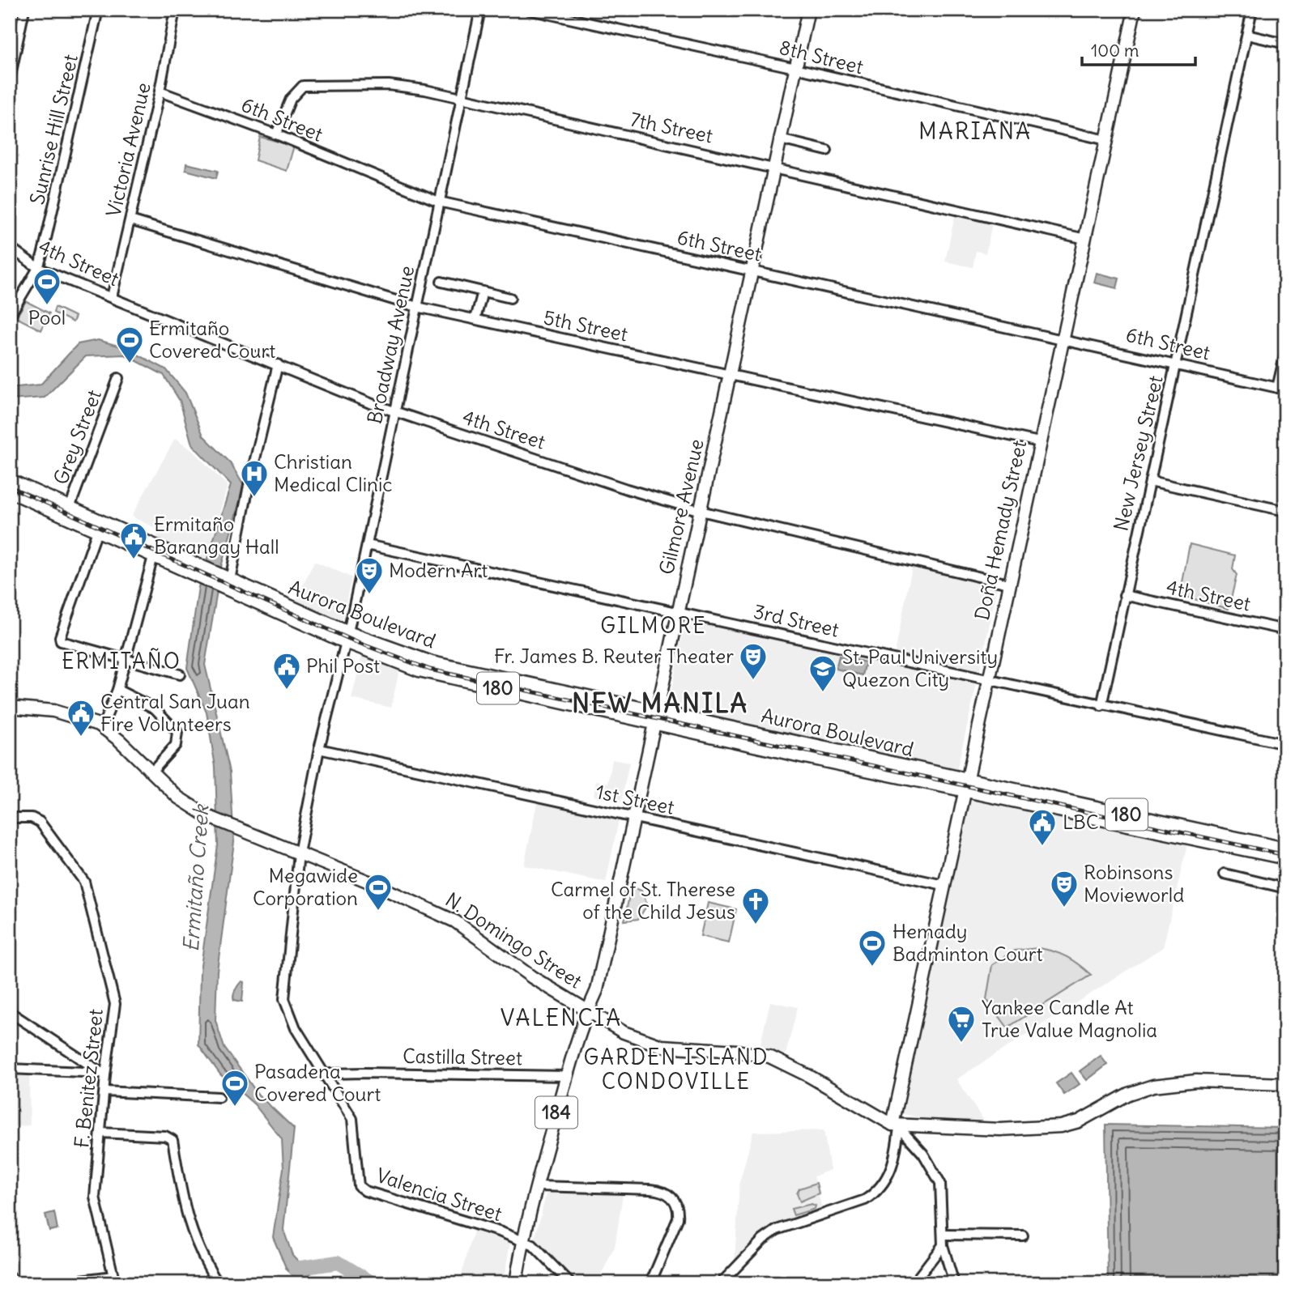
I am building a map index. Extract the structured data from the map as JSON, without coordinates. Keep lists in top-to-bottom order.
{
  "streets": {
    "main road": [
      "Gilmore Avenue",
      "Doña Hemady Street",
      "Aurora Boulevard",
      "180",
      "N. Domingo Street",
      "184"
    ],
    "street": [
      "8th Street",
      "6th Street",
      "7th Street",
      "Sunrise Hill Street",
      "Victoria Avenue",
      "4th Street",
      "5th Street",
      "Broadway Avenue",
      "Grey Street",
      "New Jersey Street",
      "3rd Street",
      "1st Street",
      "Castilla Street",
      "F. Benitez Street",
      "Valencia Street"
    ]
  },
  "crossings": [
    ["8th Street", "Gilmore Avenue"],
    ["8th Street", "Doña Hemady Street"],
    ["6th Street", "7th Street"],
    ["6th Street", "Victoria Avenue"],
    ["6th Street", "Broadway Avenue"],
    ["6th Street", "New Jersey Street"],
    ["6th Street", "Gilmore Avenue"],
    ["6th Street", "Doña Hemady Street"],
    ["7th Street", "Broadway Avenue"],
    ["7th Street", "Gilmore Avenue"],
    ["7th Street", "Doña Hemady Street"],
    ["Sunrise Hill Street", "4th Street"],
    ["Victoria Avenue", "4th Street"],
    ["Victoria Avenue", "5th Street"],
    ["4th Street", "Broadway Avenue"],
    ["4th Street", "New Jersey Street"],
    ["4th Street", "Gilmore Avenue"],
    ["4th Street", "Doña Hemady Street"],
    ["5th Street", "Broadway Avenue"],
    ["5th Street", "Gilmore Avenue"],
    ["5th Street", "Doña Hemady Street"],
    ["Broadway Avenue", "Aurora Boulevard"],
    ["Broadway Avenue", "3rd Street"],
    ["Broadway Avenue", "1st Street"],
    ["Broadway Avenue", "N. Domingo Street"],
    ["Broadway Avenue", "Valencia Street"],
    ["Grey Street", "Aurora Boulevard"],
    ["New Jersey Street", "3rd Street"],
    ["Gilmore Avenue", "Aurora Boulevard"],
    ["Gilmore Avenue", "3rd Street"],
    ["Gilmore Avenue", "1st Street"],
    ["Gilmore Avenue", "N. Domingo Street"],
    ["Gilmore Avenue", "184"],
    ["Doña Hemady Street", "Aurora Boulevard"],
    ["Doña Hemady Street", "3rd Street"],
    ["Doña Hemady Street", "1st Street"],
    ["Doña Hemady Street", "N. Domingo Street"],
    ["N. Domingo Street", "184"],
    ["N. Domingo Street", "Valencia Street"],
    ["Castilla Street", "184"],
    ["Castilla Street", "Valencia Street"],
    ["184", "Valencia Street"]
  ],
  "districts": [
    "MARIANA",
    "GILMORE",
    "ERMITAÑO",
    "NEW MANILA",
    "VALENCIA",
    "GARDEN ISLAND CONDOVILLE"
  ],
  "water": ["Ermitaño Creek"],
  "places": {
    "sports": [
      "Pool",
      "Ermitaño Covered Court",
      "Megawide Corporation",
      "Hemady Badminton Court",
      "Pasadena Covered Court"
    ],
    "hospital": ["Christian Medical Clinic"],
    "public building": [
      "Ermitaño Barangay Hall",
      "Phil Post",
      "Central San Juan Fire Volunteers",
      "LBC"
    ],
    "theatre": ["Modern Art", "Fr. James B. Reuter Theater", "Robinsons Movieworld"],
    "school or university": ["St. Paul University Quezon City"],
    "church": ["Carmel of St. Therese of the Child Jesus"],
    "supermarket": ["Yankee Candle At True Value Magnolia"]
  },
  "scale_bar": "100 m"
}
